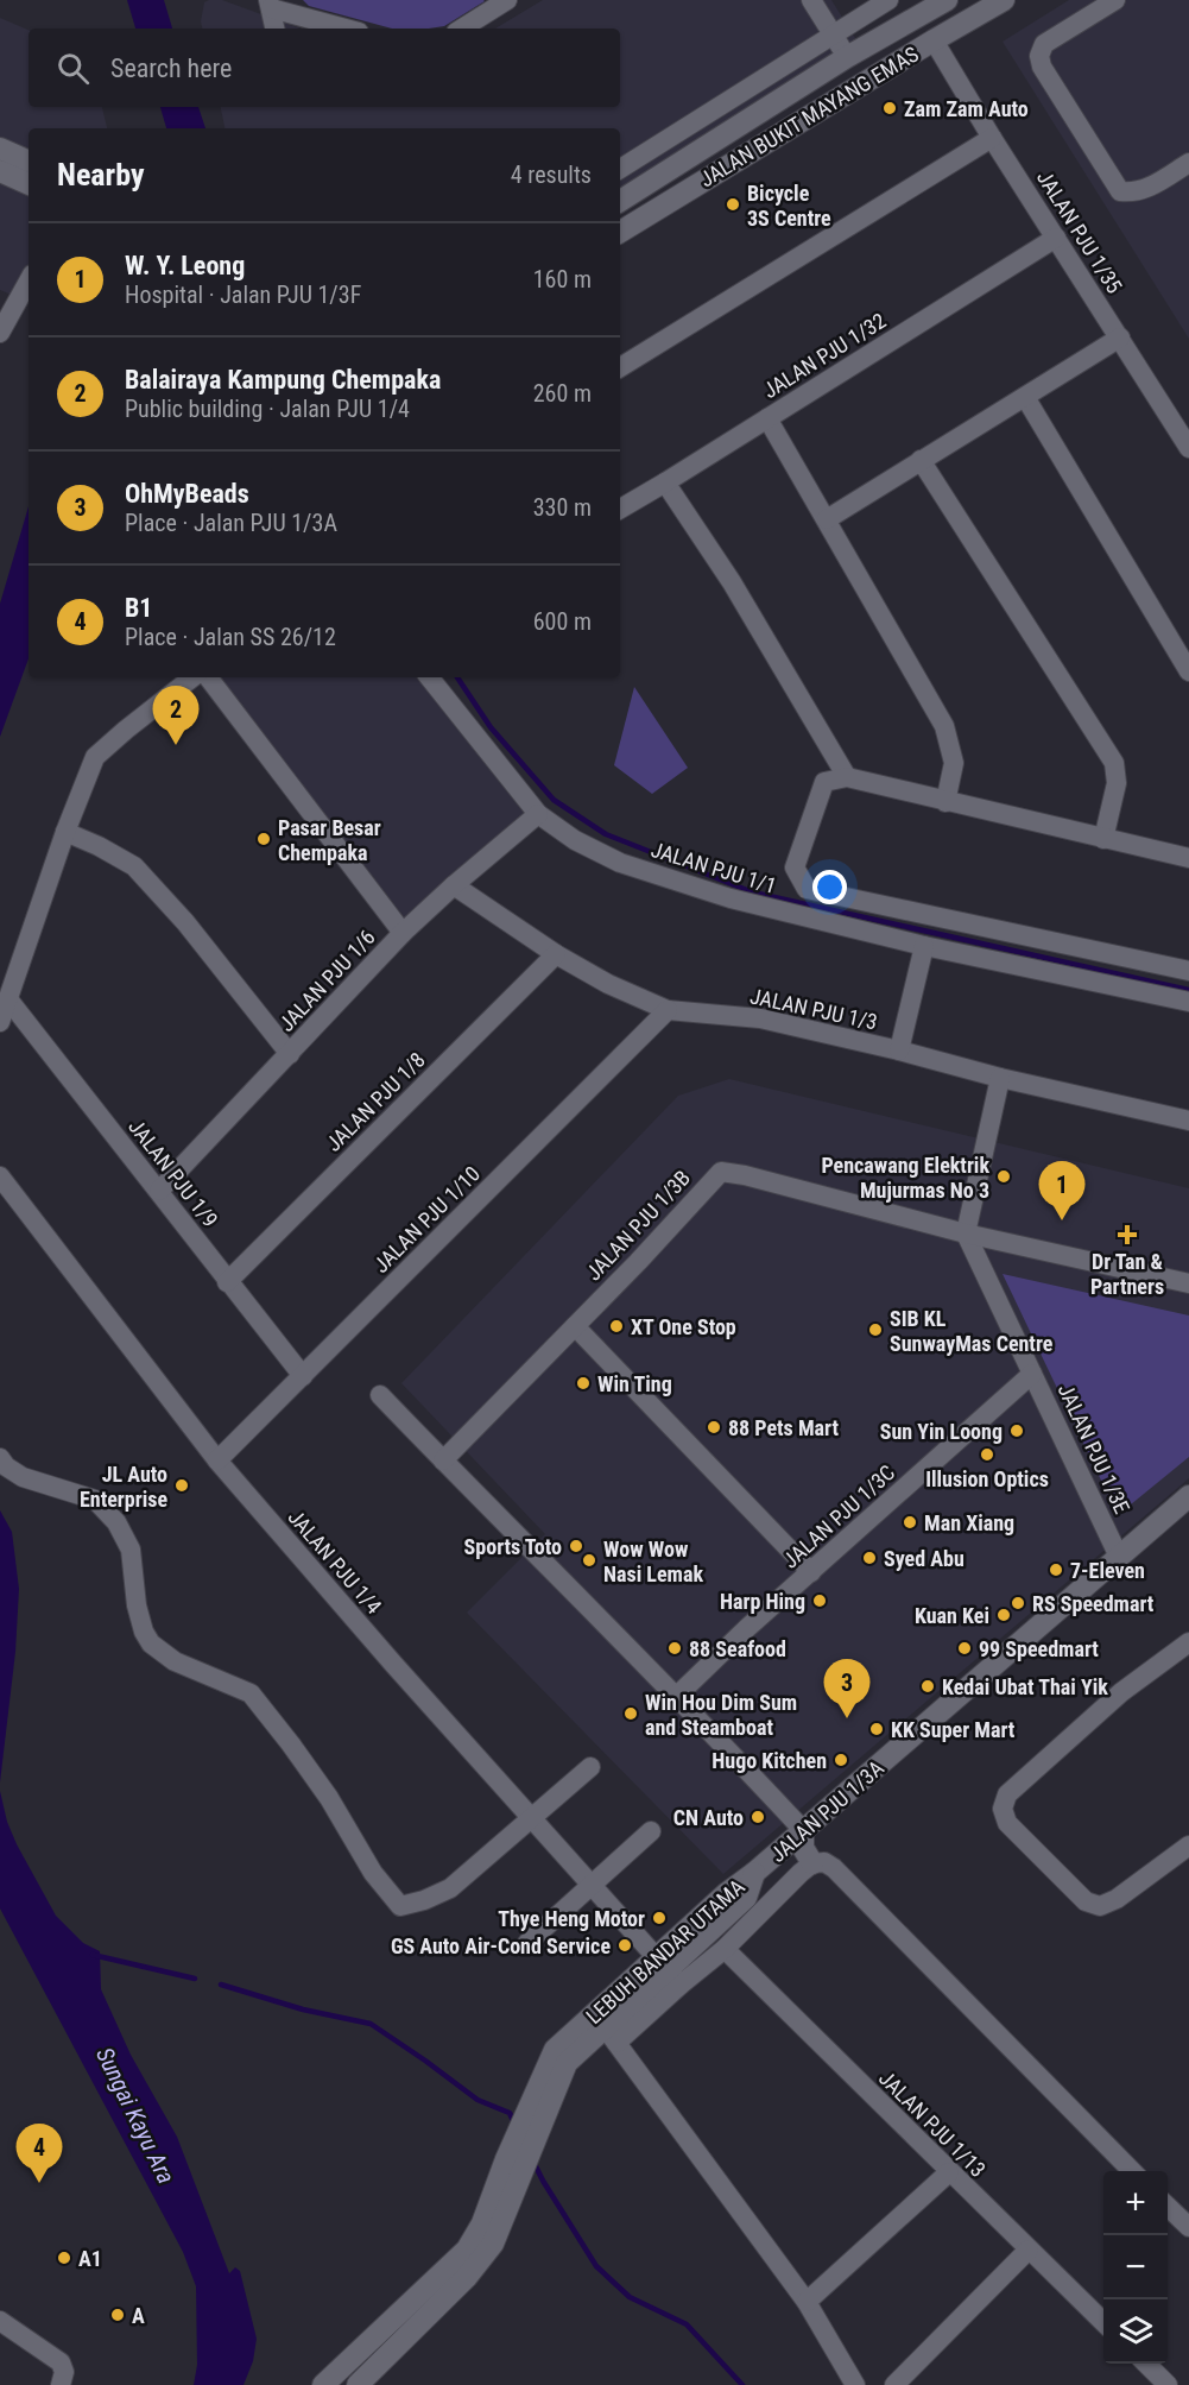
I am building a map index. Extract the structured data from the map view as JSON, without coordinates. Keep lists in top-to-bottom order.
{
  "streets": {
    "main road": ["JALAN BUKIT MAYANG EMAS", "JALAN PJU 1/3A", "LEBUH BANDAR UTAMA"],
    "street": [
      "JALAN PJU 1/35",
      "JALAN PJU 1/32",
      "JALAN PJU 1/1",
      "JALAN PJU 1/6",
      "JALAN PJU 1/3",
      "JALAN PJU 1/8",
      "JALAN PJU 1/9",
      "JALAN PJU 1/10",
      "JALAN PJU 1/3B",
      "JALAN PJU 1/3E",
      "JALAN PJU 1/3C",
      "JALAN PJU 1/4",
      "JALAN PJU 1/13"
    ]
  },
  "crossings": [
    ["JALAN BUKIT MAYANG EMAS", "JALAN PJU 1/35"],
    ["JALAN PJU 1/35", "JALAN PJU 1/32"],
    ["JALAN PJU 1/1", "JALAN PJU 1/6"],
    ["JALAN PJU 1/6", "JALAN PJU 1/3"],
    ["JALAN PJU 1/6", "JALAN PJU 1/9"],
    ["JALAN PJU 1/3", "JALAN PJU 1/8"],
    ["JALAN PJU 1/3", "JALAN PJU 1/10"],
    ["JALAN PJU 1/8", "JALAN PJU 1/9"],
    ["JALAN PJU 1/9", "JALAN PJU 1/10"],
    ["JALAN PJU 1/10", "JALAN PJU 1/4"],
    ["JALAN PJU 1/3B", "JALAN PJU 1/3E"],
    ["JALAN PJU 1/3E", "JALAN PJU 1/3C"],
    ["JALAN PJU 1/3E", "JALAN PJU 1/3A"],
    ["JALAN PJU 1/4", "LEBUH BANDAR UTAMA"],
    ["JALAN PJU 1/3A", "LEBUH BANDAR UTAMA"]
  ],
  "water": ["Sungai Kayu Ara"],
  "places": {
    "other": [
      "Zam Zam Auto",
      "Bicycle 3S Centre",
      "Pasar Besar Chempaka",
      "Pencawang Elektrik Mujurmas No 3",
      "XT One Stop",
      "SIB KL SunwayMas Centre",
      "Win Ting",
      "88 Pets Mart",
      "Sun Yin Loong",
      "Illusion Optics",
      "JL Auto Enterprise",
      "Man Xiang",
      "Sports Toto",
      "Syed Abu",
      "Wow Wow Nasi Lemak",
      "7-Eleven",
      "Harp Hing",
      "RS Speedmart",
      "Kuan Kei",
      "88 Seafood",
      "99 Speedmart",
      "Kedai Ubat Thai Yik",
      "Win Hou Dim Sum and Steamboat",
      "KK Super Mart",
      "Hugo Kitchen",
      "CN Auto",
      "Thye Heng Motor",
      "GS Auto Air-Cond Service",
      "A1",
      "A"
    ],
    "health": ["Dr Tan & Partners"]
  },
  "page": {
    "search": "Search here",
    "heading": ["Nearby", "4 results"],
    "list": [
      {
        "mark": "1",
        "name": "W. Y. Leong",
        "note": "Hospital · Jalan PJU 1/3F",
        "value": "160 m"
      },
      {
        "mark": "2",
        "name": "Balairaya Kampung Chempaka",
        "note": "Public building · Jalan PJU 1/4",
        "value": "260 m"
      },
      {
        "mark": "3",
        "name": "OhMyBeads",
        "note": "Place · Jalan PJU 1/3A",
        "value": "330 m"
      },
      {
        "mark": "4",
        "name": "B1",
        "note": "Place · Jalan SS 26/12",
        "value": "600 m"
      }
    ],
    "pins": [
      "2",
      "1",
      "3",
      "4"
    ],
    "map_buttons": ["+", "−"]
  }
}
